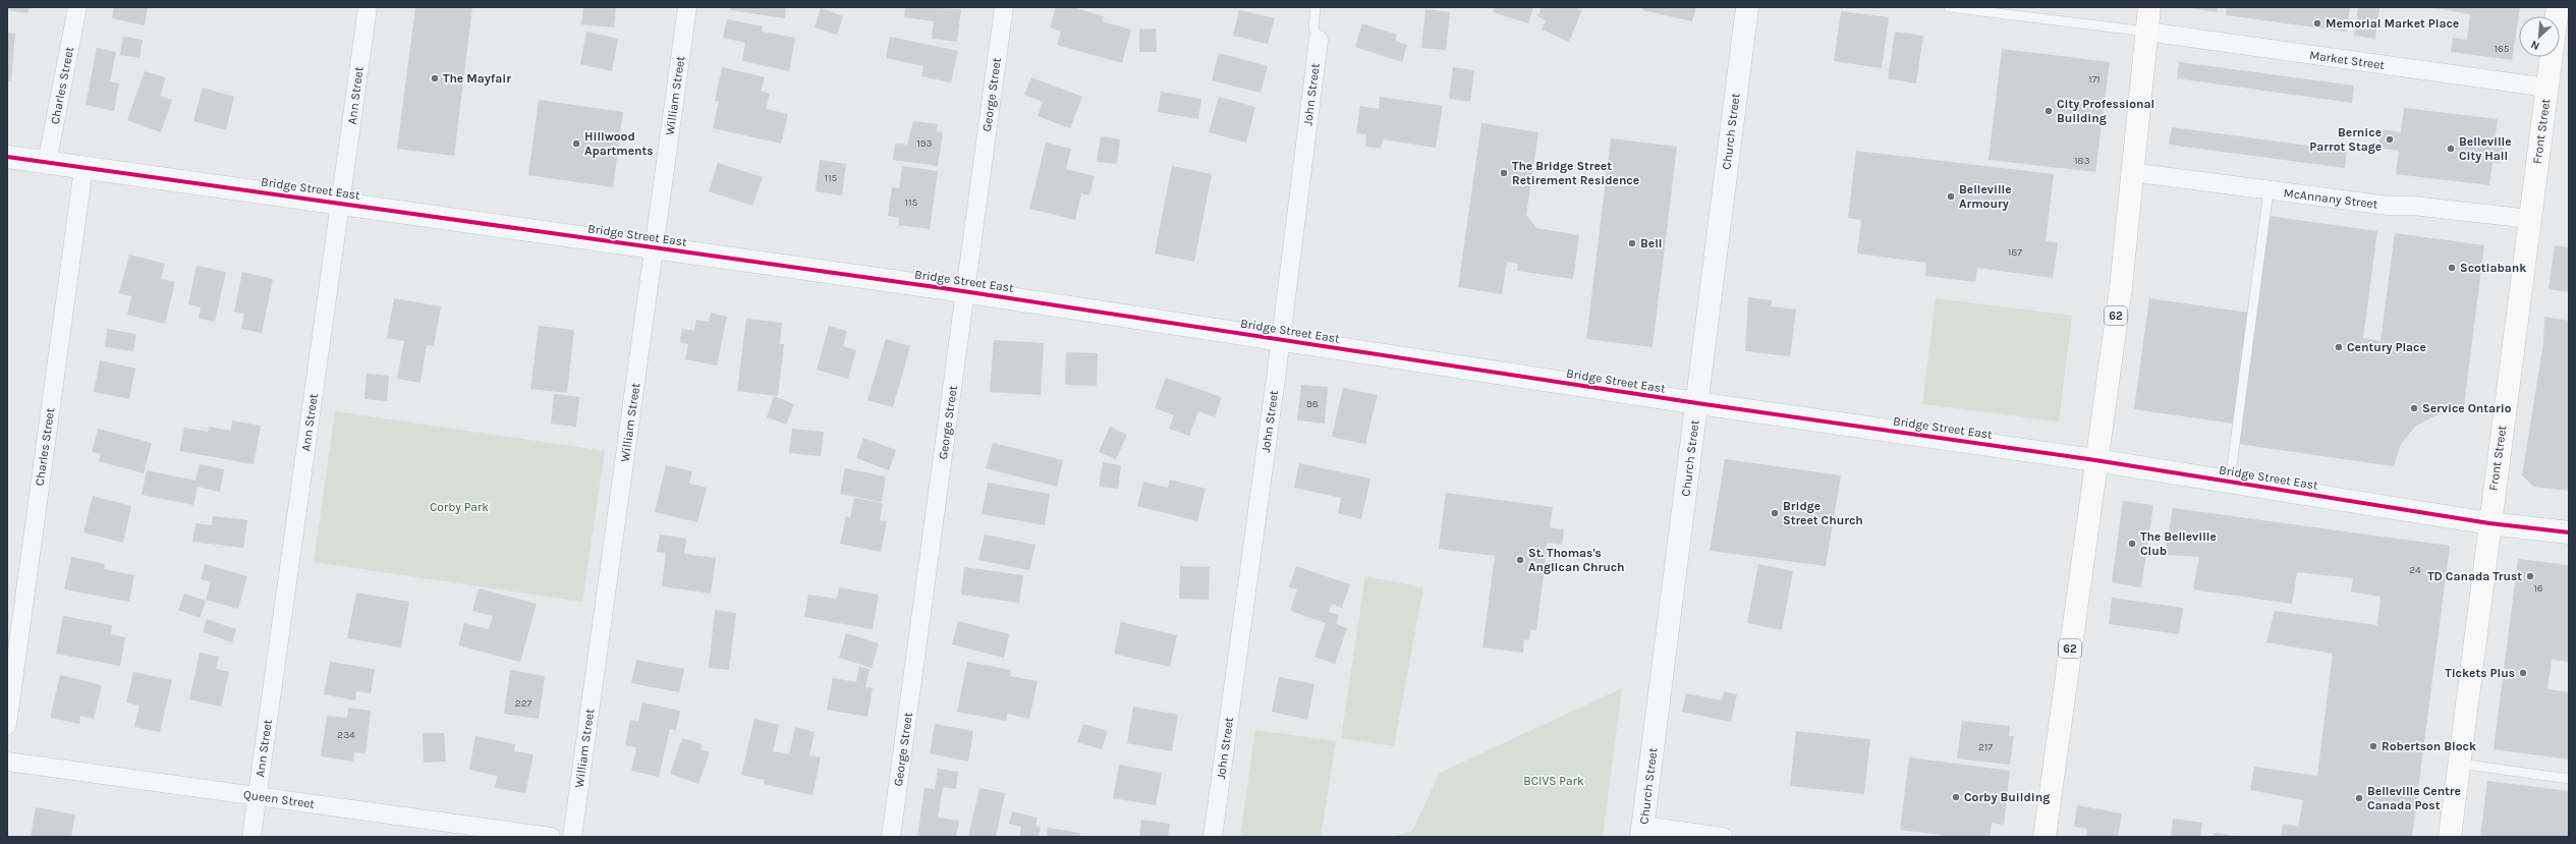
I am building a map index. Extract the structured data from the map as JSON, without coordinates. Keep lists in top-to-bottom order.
{
  "streets": {
    "main road": ["Front Street", "62"],
    "street": [
      "Market Street",
      "Charles Street",
      "George Street",
      "John Street",
      "Ann Street",
      "William Street",
      "Church Street",
      "Bridge Street East",
      "McAnnany Street",
      "Queen Street"
    ]
  },
  "crossings": [
    ["Market Street", "Front Street"],
    ["Market Street", "62"],
    ["Charles Street", "Bridge Street East"],
    ["George Street", "Bridge Street East"],
    ["John Street", "Bridge Street East"],
    ["Ann Street", "Bridge Street East"],
    ["Ann Street", "Queen Street"],
    ["William Street", "Bridge Street East"],
    ["Church Street", "Bridge Street East"],
    ["Front Street", "Bridge Street East"],
    ["Front Street", "McAnnany Street"],
    ["Bridge Street East", "62"],
    ["McAnnany Street", "62"]
  ],
  "parks": ["Corby Park", "BCIVS Park"],
  "places": [
    "Memorial Market Place",
    "The Mayfair",
    "City Professional Building",
    "Bernice Parrot Stage",
    "Hillwood Apartments",
    "Belleville City Hall",
    "The Bridge Street Retirement Residence",
    "Belleville Armoury",
    "Bell",
    "Scotiabank",
    "Century Place",
    "Service Ontario",
    "Bridge Street Church",
    "The Belleville Club",
    "St. Thomas's Anglican Chruch",
    "TD Canada Trust",
    "Tickets Plus",
    "Robertson Block",
    "Corby Building",
    "Belleville Centre Canada Post"
  ],
  "house_numbers": [
    "165",
    "171",
    "193",
    "183",
    "115",
    "115",
    "187",
    "98",
    "24",
    "16",
    "227",
    "234",
    "217"
  ],
  "north": "bottom left"
}
